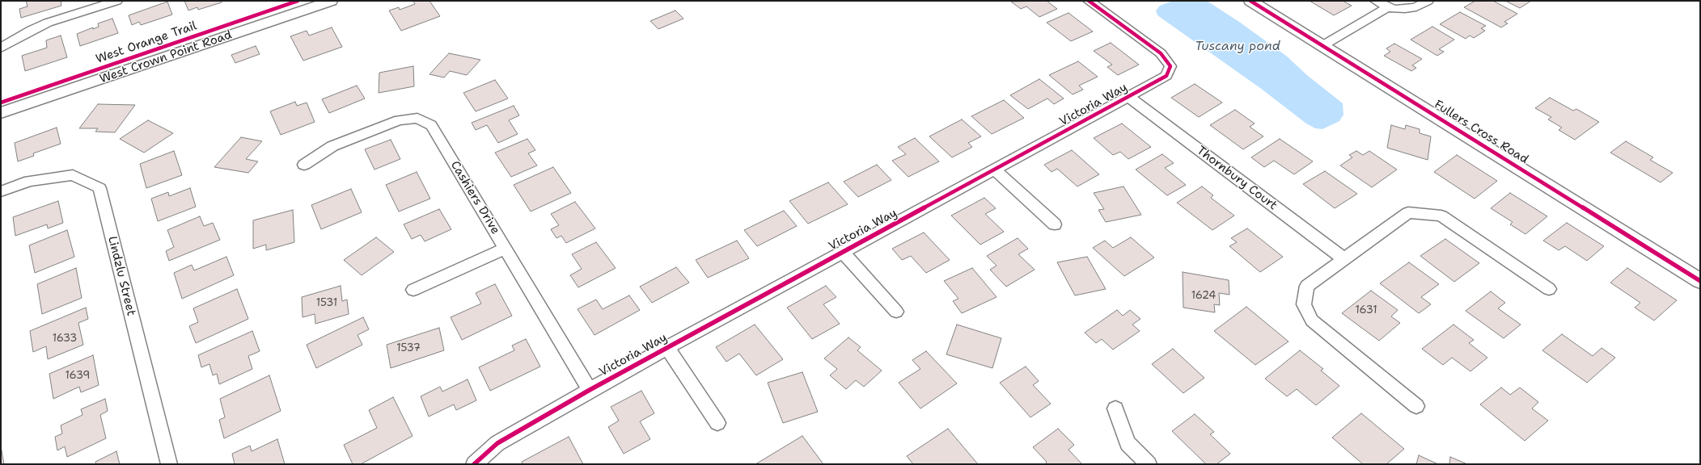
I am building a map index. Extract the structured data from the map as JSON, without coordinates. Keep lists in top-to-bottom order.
{
  "streets": {
    "street": [
      "West Crown Point Road",
      "Victoria Way",
      "Fullers Cross Road",
      "Thornbury Court",
      "Cashiers Drive",
      "Lindzlu Street"
    ],
    "cycle path": ["West Orange Trail"]
  },
  "crossings": [
    ["Victoria Way", "Thornbury Court"],
    ["Victoria Way", "Cashiers Drive"]
  ],
  "water": ["Tuscany pond"],
  "house_numbers": [
    "1624",
    "1531",
    "1631",
    "1633",
    "1537",
    "1639"
  ]
}
